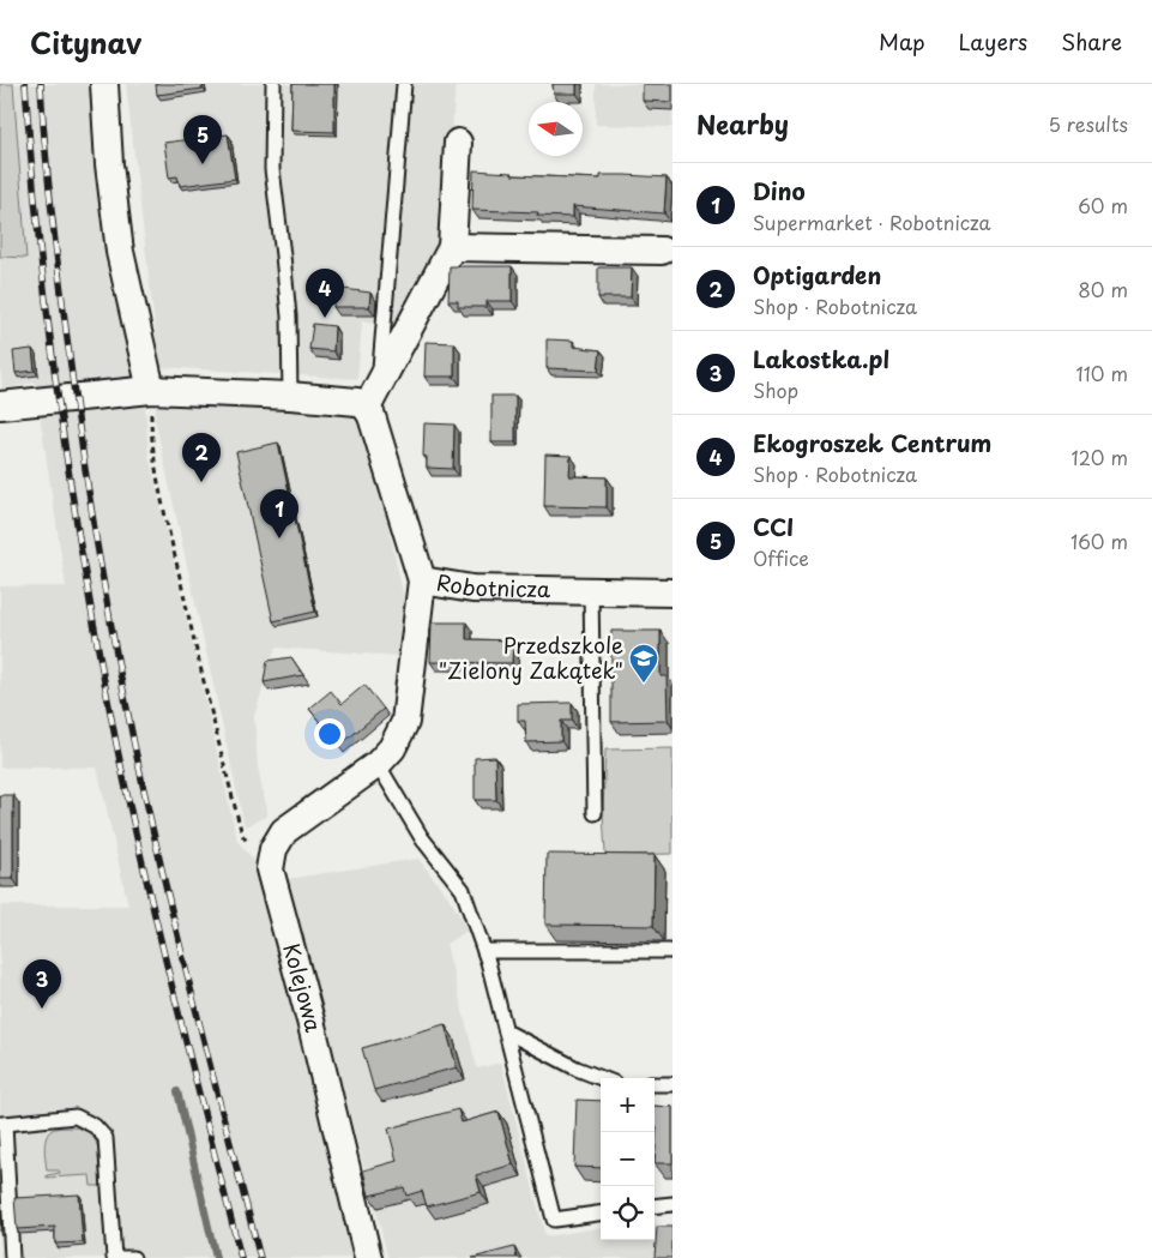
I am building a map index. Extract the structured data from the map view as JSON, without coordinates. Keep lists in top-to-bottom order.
{
  "streets": {
    "street": ["Robotnicza", "Kolejowa"]
  },
  "places": {
    "school or university": ["Przedszkole \"Zielony Zakątek\""]
  },
  "north": "left",
  "page": {
    "header": "Citynav",
    "nav": ["Map", "Layers", "Share"],
    "heading": ["Nearby", "5 results"],
    "pins": [
      "5",
      "4",
      "2",
      "1",
      "3"
    ],
    "list": [
      {
        "mark": "1",
        "name": "Dino",
        "note": "Supermarket · Robotnicza",
        "value": "60 m"
      },
      {
        "mark": "2",
        "name": "Optigarden",
        "note": "Shop · Robotnicza",
        "value": "80 m"
      },
      {
        "mark": "3",
        "name": "Lakostka.pl",
        "note": "Shop",
        "value": "110 m"
      },
      {
        "mark": "4",
        "name": "Ekogroszek Centrum",
        "note": "Shop · Robotnicza",
        "value": "120 m"
      },
      {
        "mark": "5",
        "name": "CCI",
        "note": "Office",
        "value": "160 m"
      }
    ],
    "map_buttons": ["+", "−"]
  }
}
